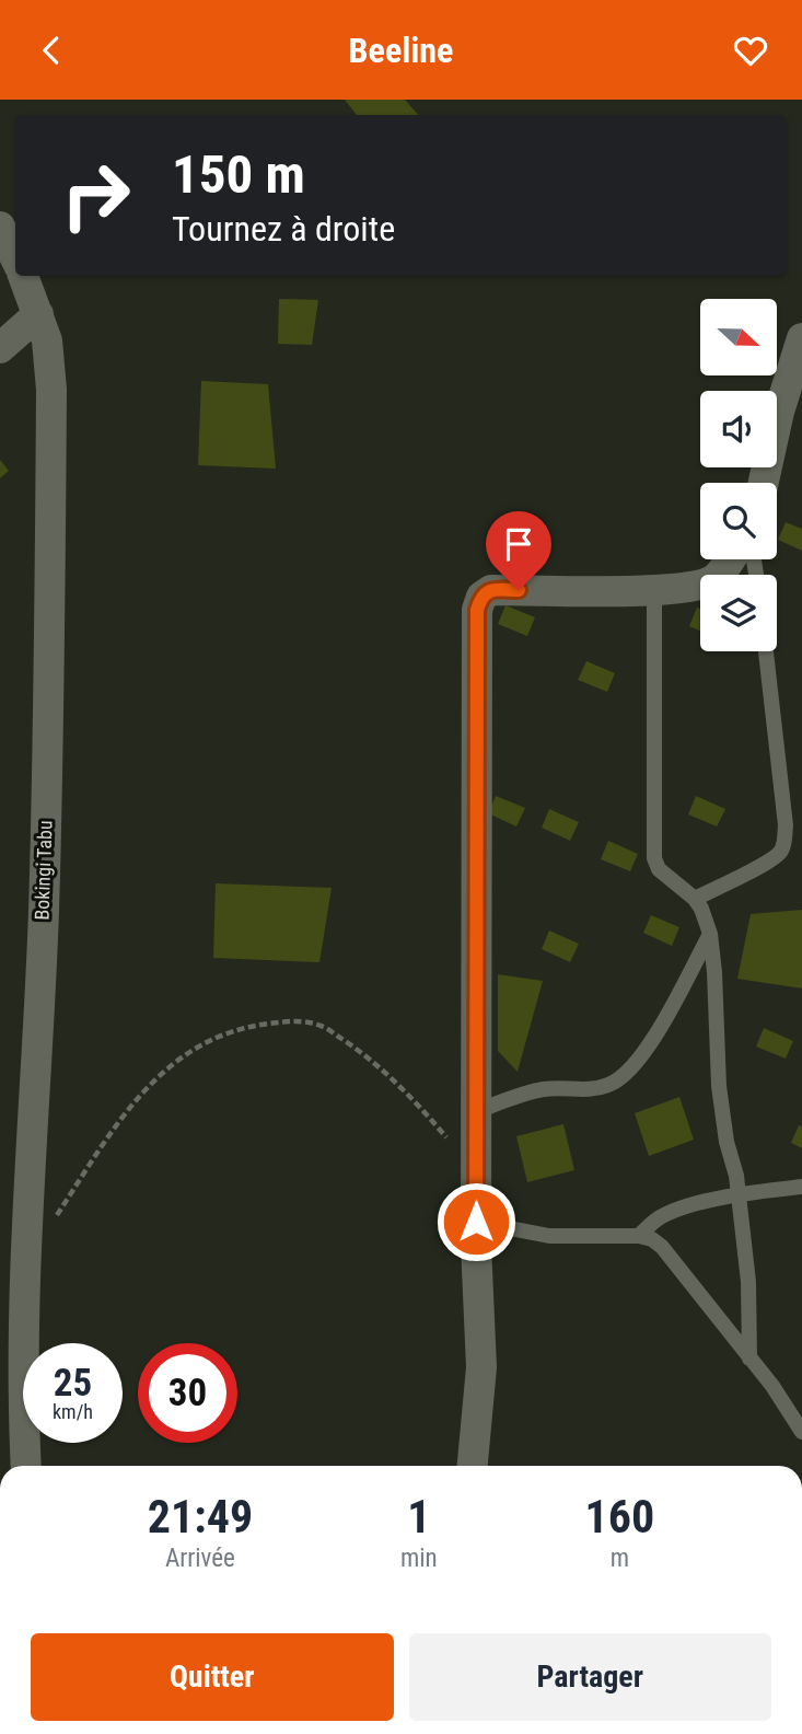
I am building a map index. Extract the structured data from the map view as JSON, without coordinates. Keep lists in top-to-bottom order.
{
  "streets": {
    "street": ["Bokingi Tabu"]
  },
  "north": "right",
  "page": {
    "header": "Beeline",
    "turn": ["150 m", "Tournez à droite"],
    "speed": "25 km/h",
    "limit": "30",
    "eta": [
      "21:49",
      "Arrivée",
      "1",
      "min",
      "160",
      "m"
    ],
    "buttons": ["Quitter", "Partager"]
  }
}
